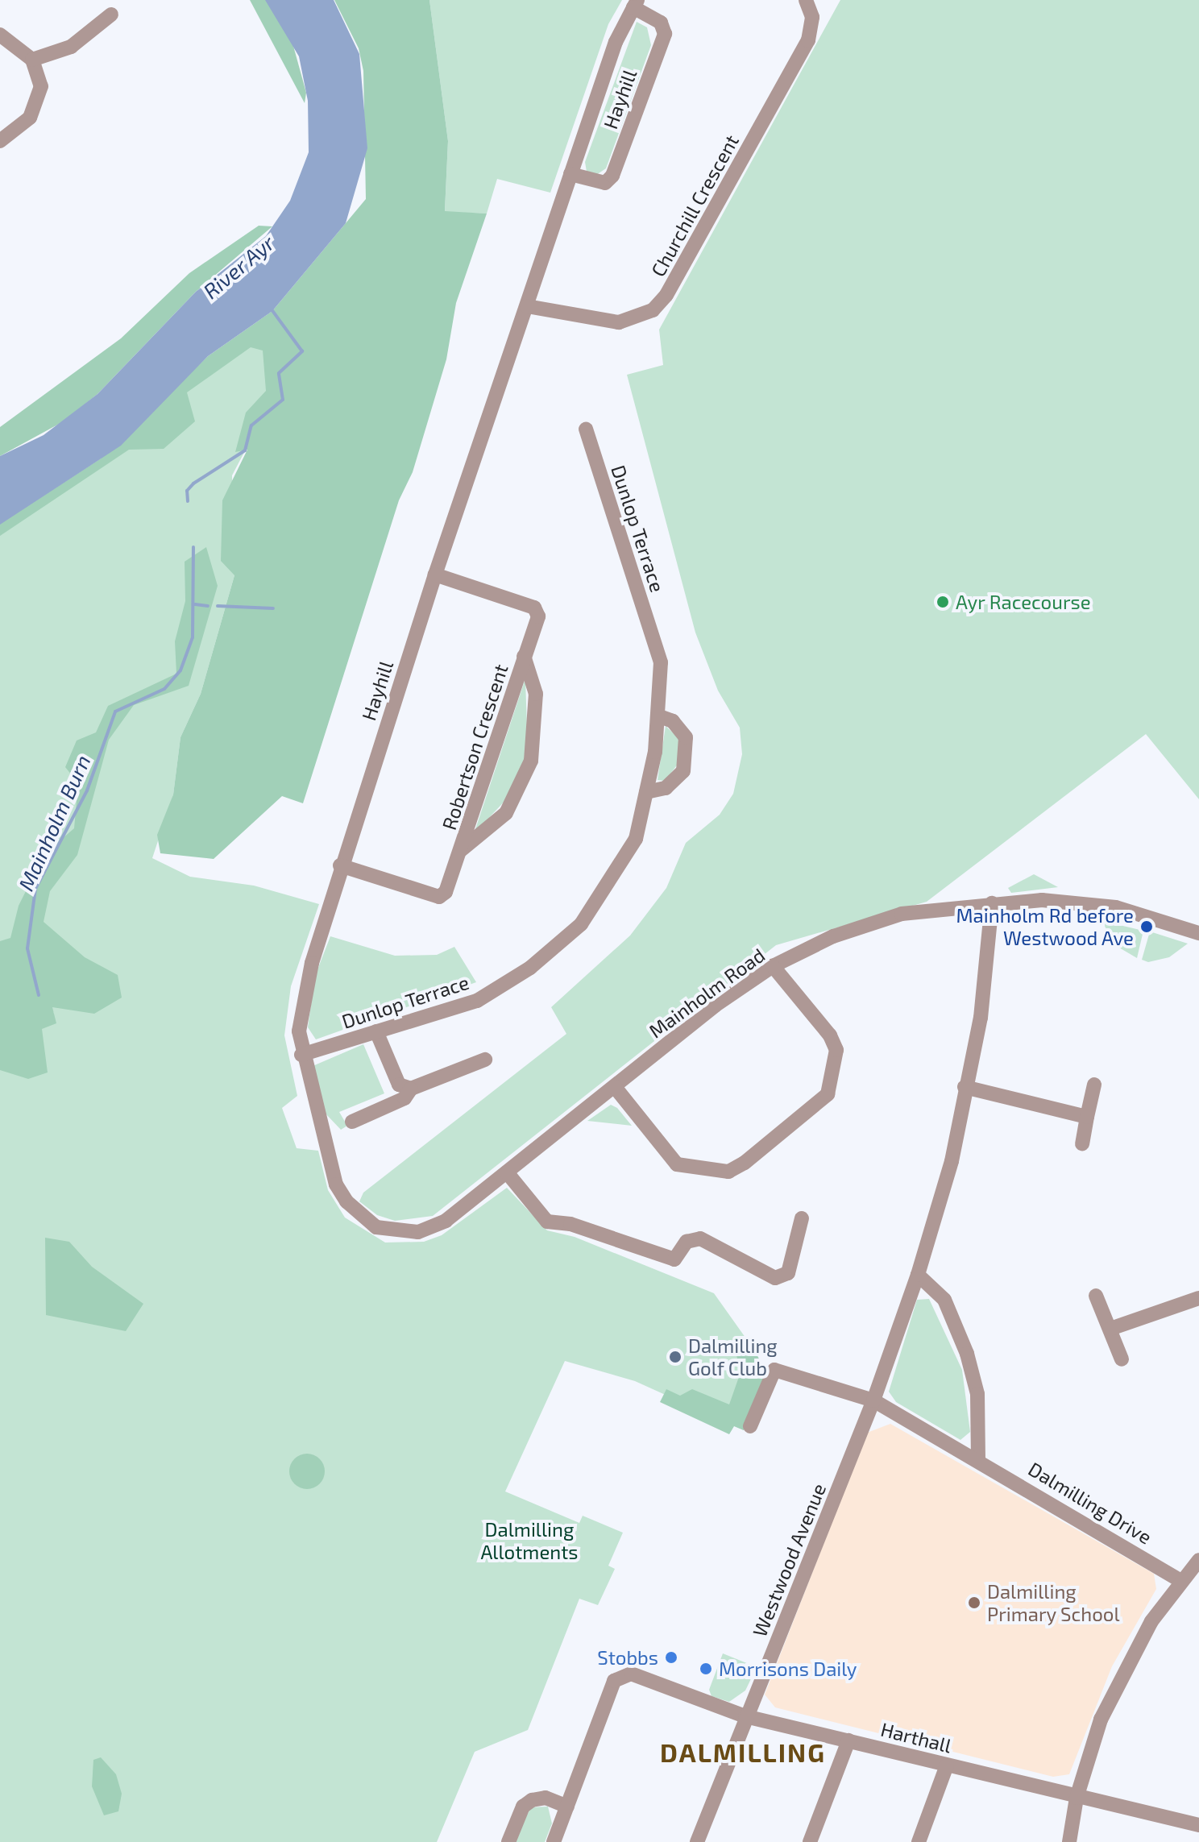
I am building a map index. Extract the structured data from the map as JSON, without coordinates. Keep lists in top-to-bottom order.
{
  "streets": {
    "street": [
      "Hayhill",
      "Churchill Crescent",
      "Dunlop Terrace",
      "Robertson Crescent",
      "Mainholm Road",
      "Dalmilling Drive",
      "Westwood Avenue",
      "Harthall"
    ]
  },
  "crossings": [
    ["Hayhill", "Churchill Crescent"],
    ["Hayhill", "Dunlop Terrace"],
    ["Hayhill", "Robertson Crescent"],
    ["Hayhill", "Mainholm Road"],
    ["Mainholm Road", "Westwood Avenue"],
    ["Dalmilling Drive", "Westwood Avenue"],
    ["Westwood Avenue", "Harthall"]
  ],
  "districts": ["DALMILLING"],
  "water": ["River Ayr", "Mainholm Burn"],
  "parks": ["Dalmilling Allotments"],
  "places": [
    "Ayr Racecourse",
    "Mainholm Rd before Westwood Ave",
    "Dalmilling Golf Club",
    "Dalmilling Primary School",
    "Stobbs",
    "Morrisons Daily"
  ]
}
